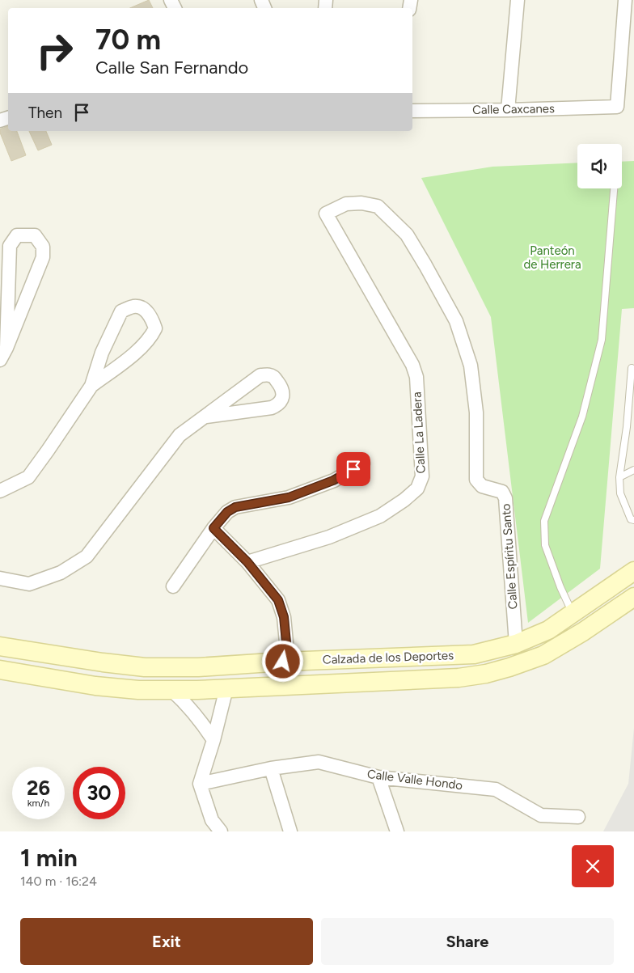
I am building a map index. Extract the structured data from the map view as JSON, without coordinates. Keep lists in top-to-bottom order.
{
  "streets": {
    "street": [
      "Calle Caxcanes",
      "Calle La Ladera",
      "Calle Espíritu Santo",
      "Calzada de los Deportes",
      "Calle Valle Hondo"
    ]
  },
  "crossings": [
    ["Calle La Ladera", "Calle Espíritu Santo"],
    ["Calle Espíritu Santo", "Calzada de los Deportes"]
  ],
  "parks": ["Panteón de Herrera"],
  "page": {
    "turn": ["70 m", "Calle San Fernando"],
    "then": "Then",
    "speed": "26 km/h",
    "limit": "30",
    "heading": ["1 min", "140 m · 16:24"],
    "buttons": ["Exit", "Share"]
  }
}
